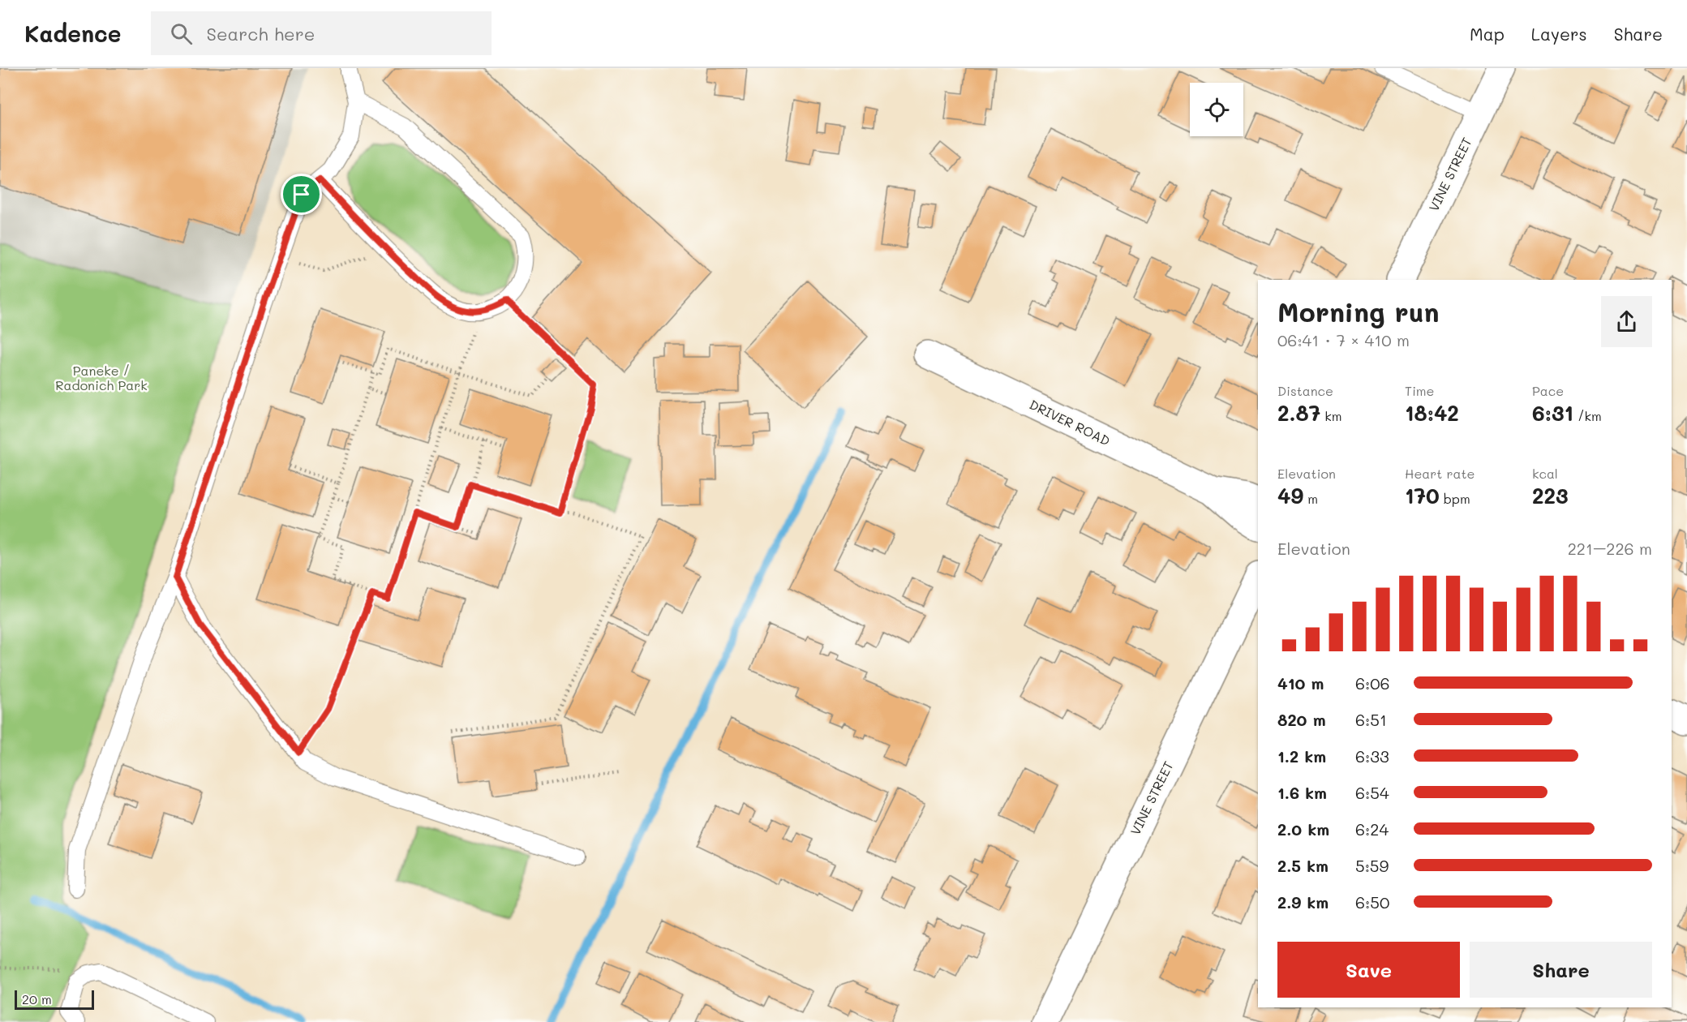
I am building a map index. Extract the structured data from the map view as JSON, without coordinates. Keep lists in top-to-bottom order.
{
  "streets": {
    "street": ["VINE STREET", "DRIVER ROAD"]
  },
  "parks": ["Paneke / Radonich Park"],
  "scale_bar": "20 m",
  "page": {
    "header": "Kadence",
    "search": "Search here",
    "nav": ["Map", "Layers", "Share"],
    "heading": ["Morning run", "06:41 · 7 × 410 m"],
    "stats": [
      ["Distance", "2.87 km"],
      ["Time", "18:42"],
      ["Pace", "6:31 /km"],
      ["Elevation", "49 m"],
      ["Heart rate", "170 bpm"],
      ["kcal", "223"]
    ],
    "chart": ["Elevation", "221–226 m"],
    "list": [
      {
        "name": "410 m",
        "note": "6:06"
      },
      {
        "name": "820 m",
        "note": "6:51"
      },
      {
        "name": "1.2 km",
        "note": "6:33"
      },
      {
        "name": "1.6 km",
        "note": "6:54"
      },
      {
        "name": "2.0 km",
        "note": "6:24"
      },
      {
        "name": "2.5 km",
        "note": "5:59"
      },
      {
        "name": "2.9 km",
        "note": "6:50"
      }
    ],
    "buttons": ["Save", "Share"],
    "scale": "20 m"
  }
}
